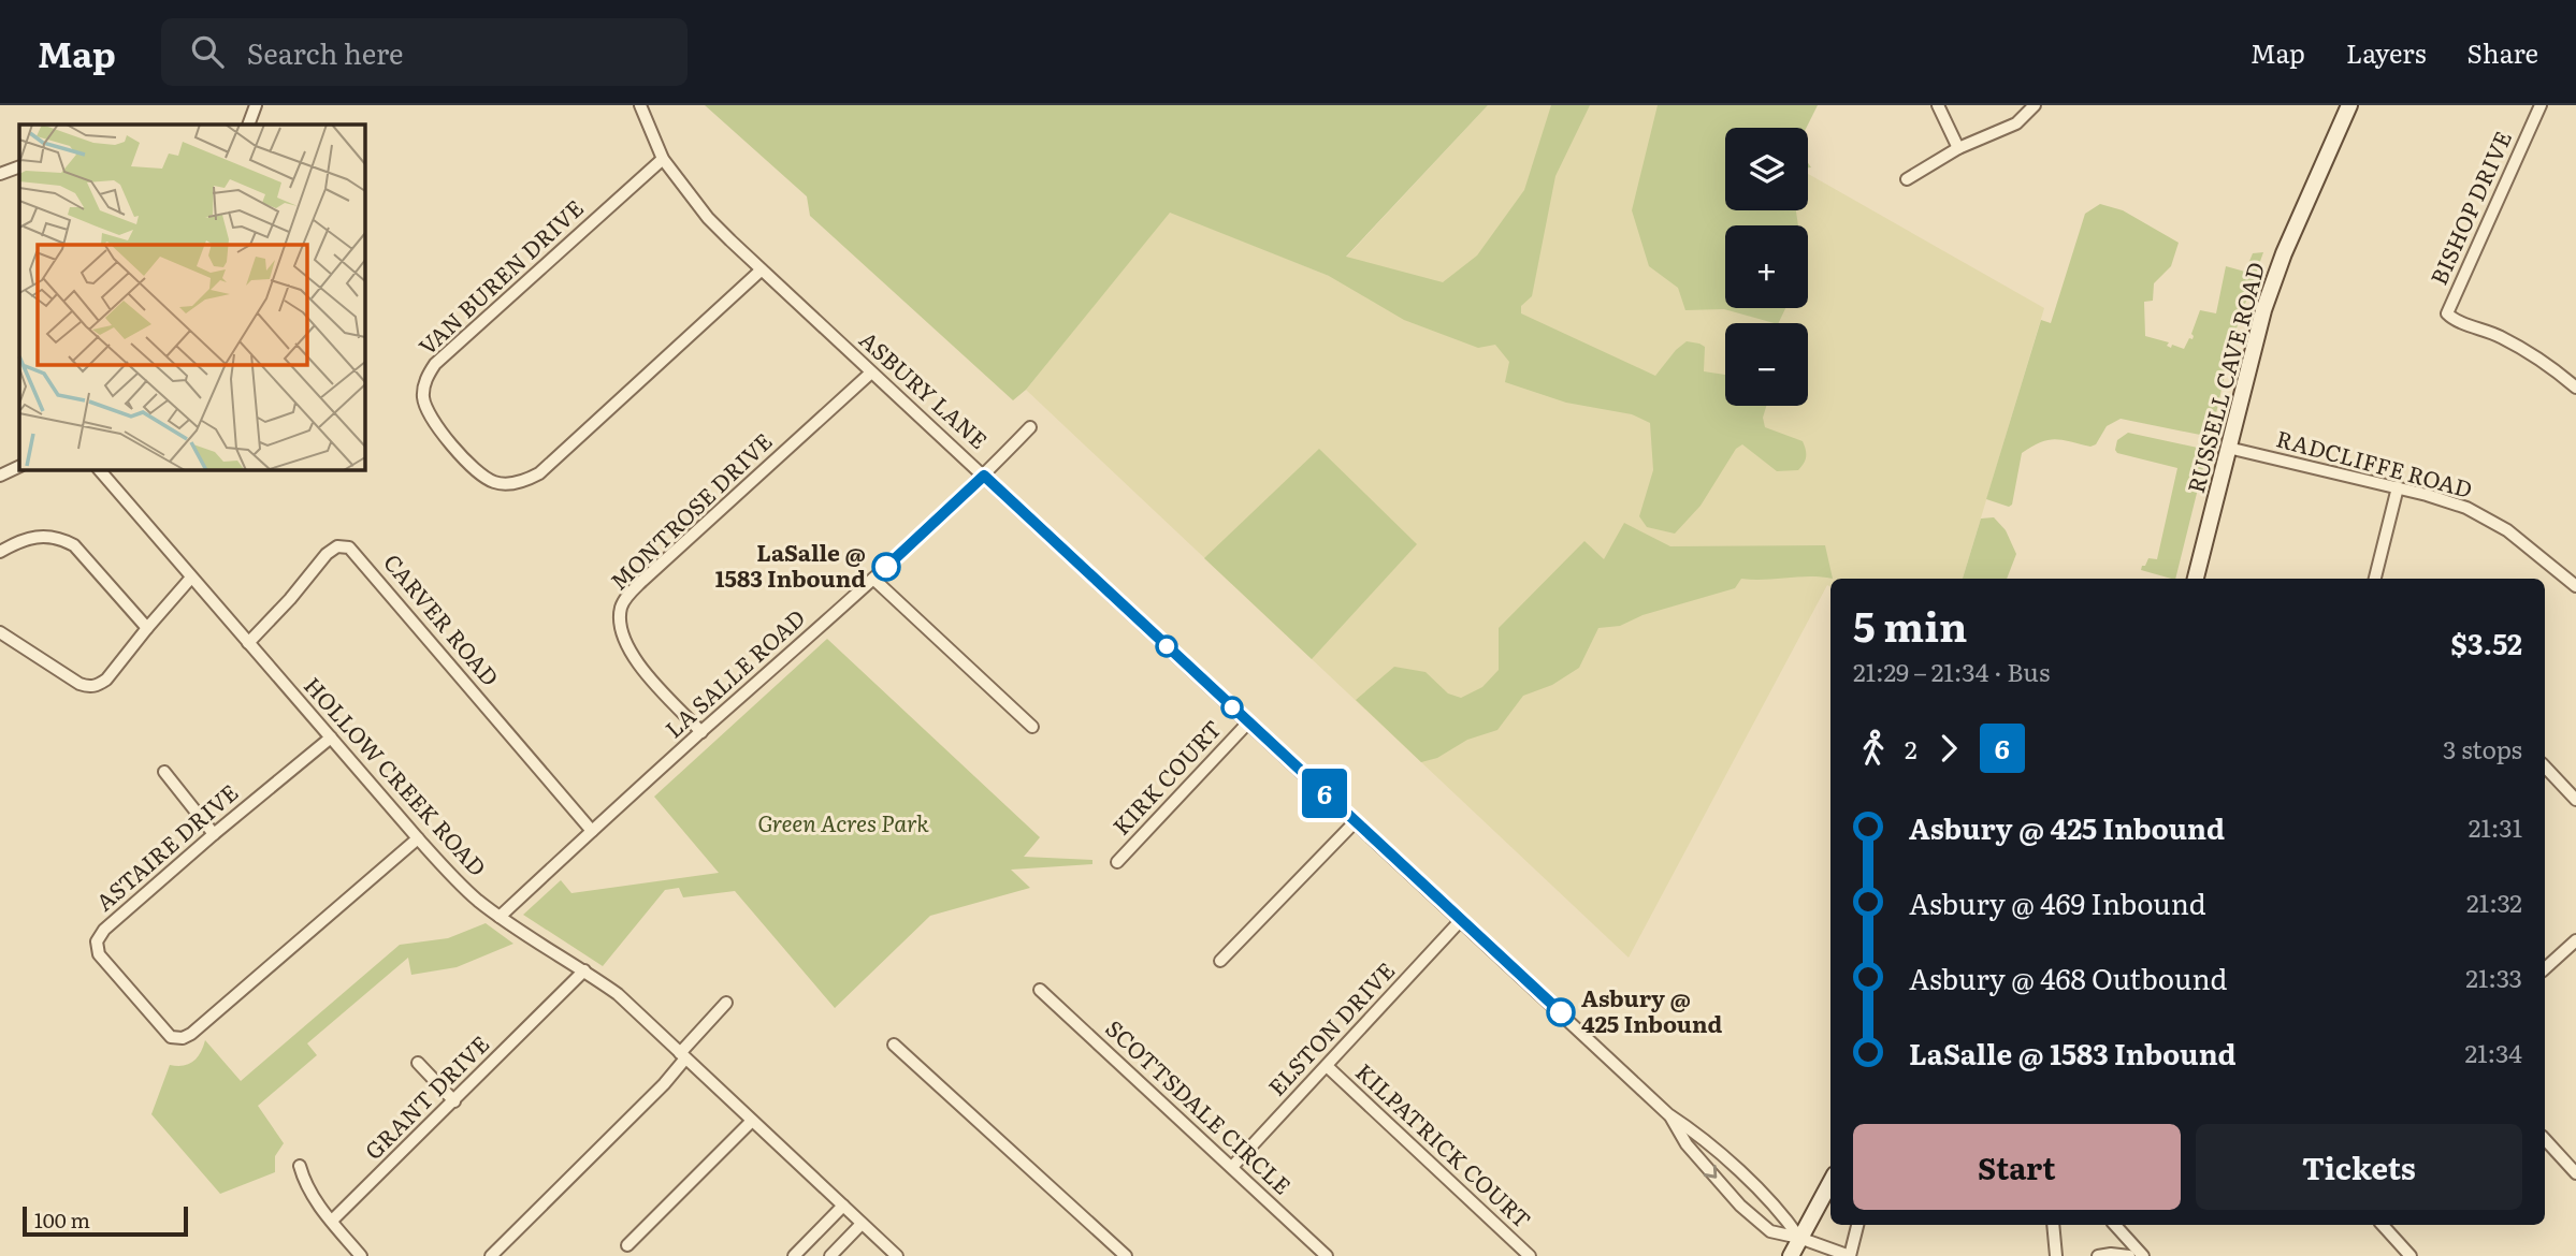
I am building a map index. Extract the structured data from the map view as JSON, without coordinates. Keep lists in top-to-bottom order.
{
  "streets": {
    "main road": ["RUSSELL CAVE ROAD"],
    "street": [
      "BISHOP DRIVE",
      "VAN BUREN DRIVE",
      "ASBURY LANE",
      "RADCLIFFE ROAD",
      "MONTROSE DRIVE",
      "CARVER ROAD",
      "LA SALLE ROAD",
      "HOLLOW CREEK ROAD",
      "KIRK COURT",
      "ASTAIRE DRIVE",
      "ELSTON DRIVE",
      "GRANT DRIVE",
      "SCOTTSDALE CIRCLE",
      "KILPATRICK COURT"
    ]
  },
  "crossings": [
    ["VAN BUREN DRIVE", "ASBURY LANE"],
    ["RUSSELL CAVE ROAD", "RADCLIFFE ROAD"],
    ["ASBURY LANE", "MONTROSE DRIVE"],
    ["ASBURY LANE", "LA SALLE ROAD"],
    ["ASBURY LANE", "KIRK COURT"],
    ["ASBURY LANE", "ELSTON DRIVE"],
    ["MONTROSE DRIVE", "LA SALLE ROAD"],
    ["CARVER ROAD", "LA SALLE ROAD"],
    ["CARVER ROAD", "HOLLOW CREEK ROAD"],
    ["LA SALLE ROAD", "HOLLOW CREEK ROAD"],
    ["HOLLOW CREEK ROAD", "ASTAIRE DRIVE"],
    ["HOLLOW CREEK ROAD", "GRANT DRIVE"],
    ["ELSTON DRIVE", "SCOTTSDALE CIRCLE"],
    ["ELSTON DRIVE", "KILPATRICK COURT"]
  ],
  "parks": ["Green Acres Park"],
  "places": ["LaSalle @ 1583 Inbound", "Asbury @ 425 Inbound"],
  "lines": ["bus line 6"],
  "scale_bar": "100 m",
  "page": {
    "header": "Map",
    "search": "Search here",
    "nav": ["Map", "Layers", "Share"],
    "on_map": "6",
    "map_buttons": ["+", "−"],
    "heading": ["5 min", "21:29 – 21:34 · Bus", "$3.52"],
    "legs": ["2", "6", "3 stops"],
    "list": [
      {
        "name": "Asbury @ 425 Inbound",
        "value": "21:31"
      },
      {
        "name": "Asbury @ 469 Inbound",
        "value": "21:32"
      },
      {
        "name": "Asbury @ 468 Outbound",
        "value": "21:33"
      },
      {
        "name": "LaSalle @ 1583 Inbound",
        "value": "21:34"
      }
    ],
    "buttons": ["Start", "Tickets"],
    "scale": "100 m"
  }
}
